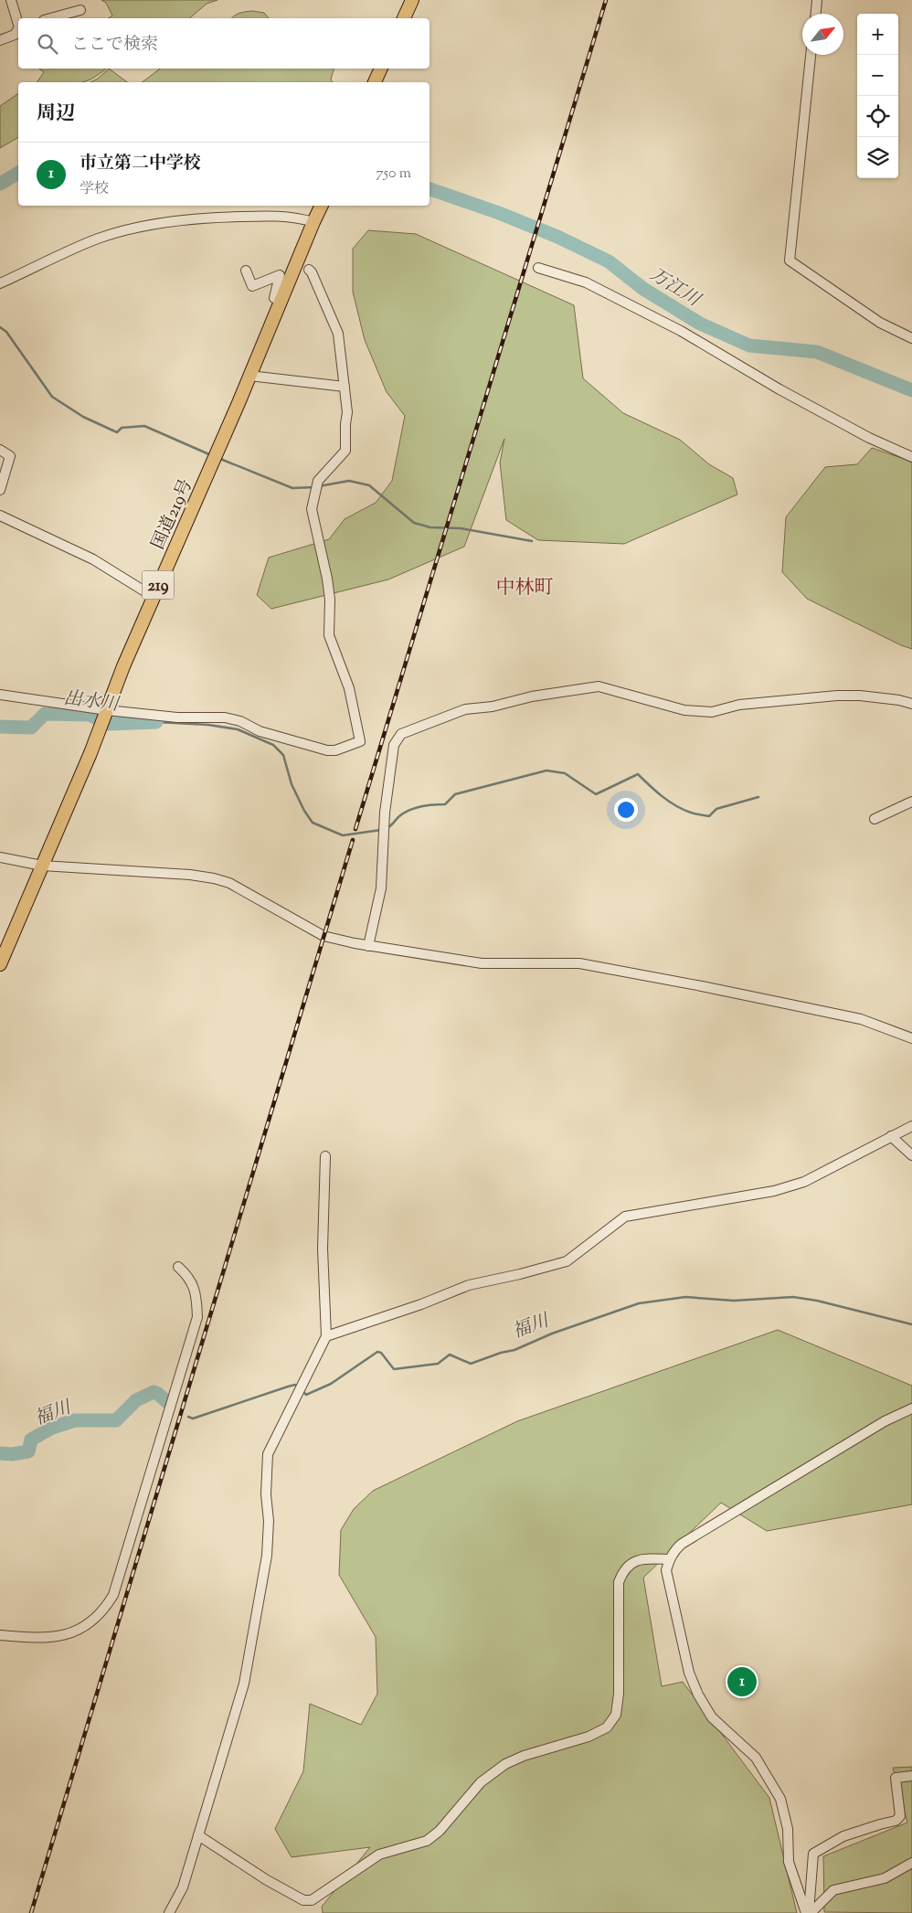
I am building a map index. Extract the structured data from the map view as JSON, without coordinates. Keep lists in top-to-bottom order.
{
  "streets": {
    "highway": ["国道219号", "219"]
  },
  "districts": ["中林町"],
  "water": ["万江川", "出水川", "福川"],
  "north": "top right",
  "page": {
    "map_buttons": ["+", "−"],
    "search": "ここで検索",
    "heading": "周辺",
    "list": [
      {
        "mark": "1",
        "name": "市立第二中学校",
        "note": "学校",
        "value": "750 m"
      }
    ],
    "pins": "1"
  }
}
